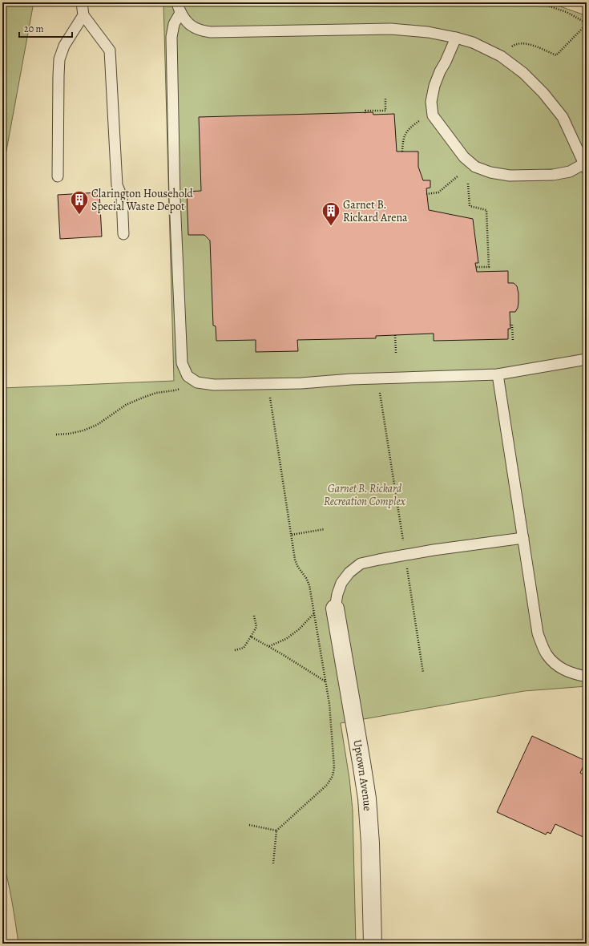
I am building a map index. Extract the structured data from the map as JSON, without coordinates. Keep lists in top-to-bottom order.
{
  "streets": {
    "street": ["Uptown Avenue"]
  },
  "parks": ["Garnet B. Rickard Recreation Complex"],
  "places": {
    "building": ["Clarington Household Special Waste Depot", "Garnet B. Rickard Arena"]
  },
  "scale_bar": "20 m"
}
